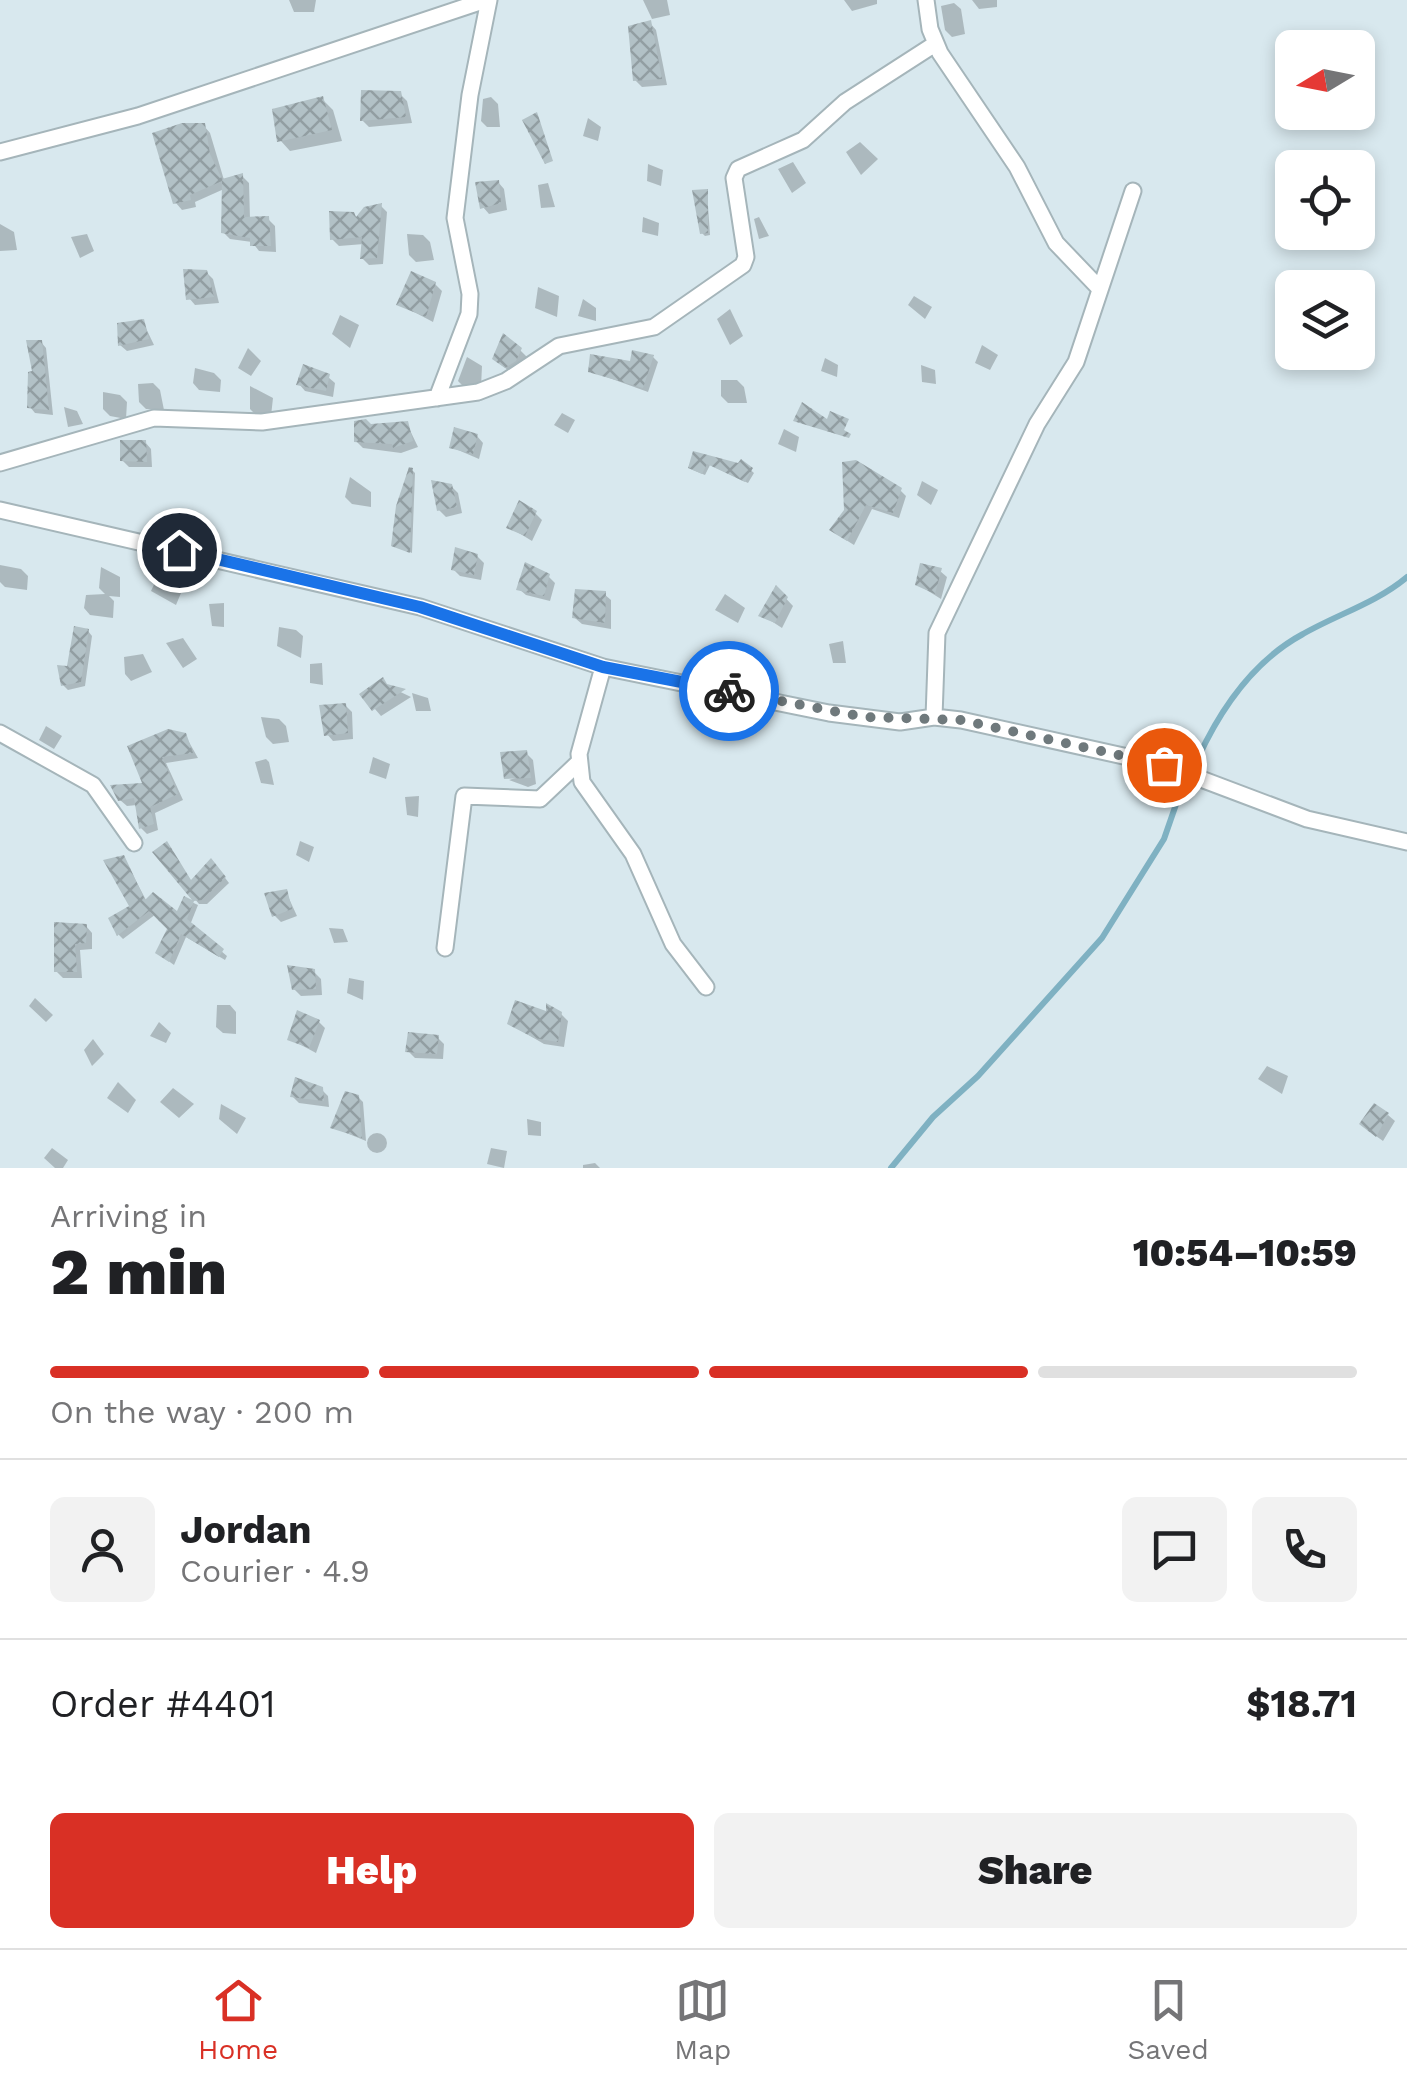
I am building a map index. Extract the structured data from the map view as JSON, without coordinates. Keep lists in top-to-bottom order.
{
  "north": "left",
  "page": {
    "heading": ["2 min", "Arriving in", "10:54–10:59"],
    "panel": [
      "Jordan",
      "Courier · 4.9",
      "Order #4401",
      "$18.71"
    ],
    "bar": "On the way · 200 m",
    "buttons": ["Help", "Share"],
    "tabs": ["Home", "Map", "Saved"]
  }
}
